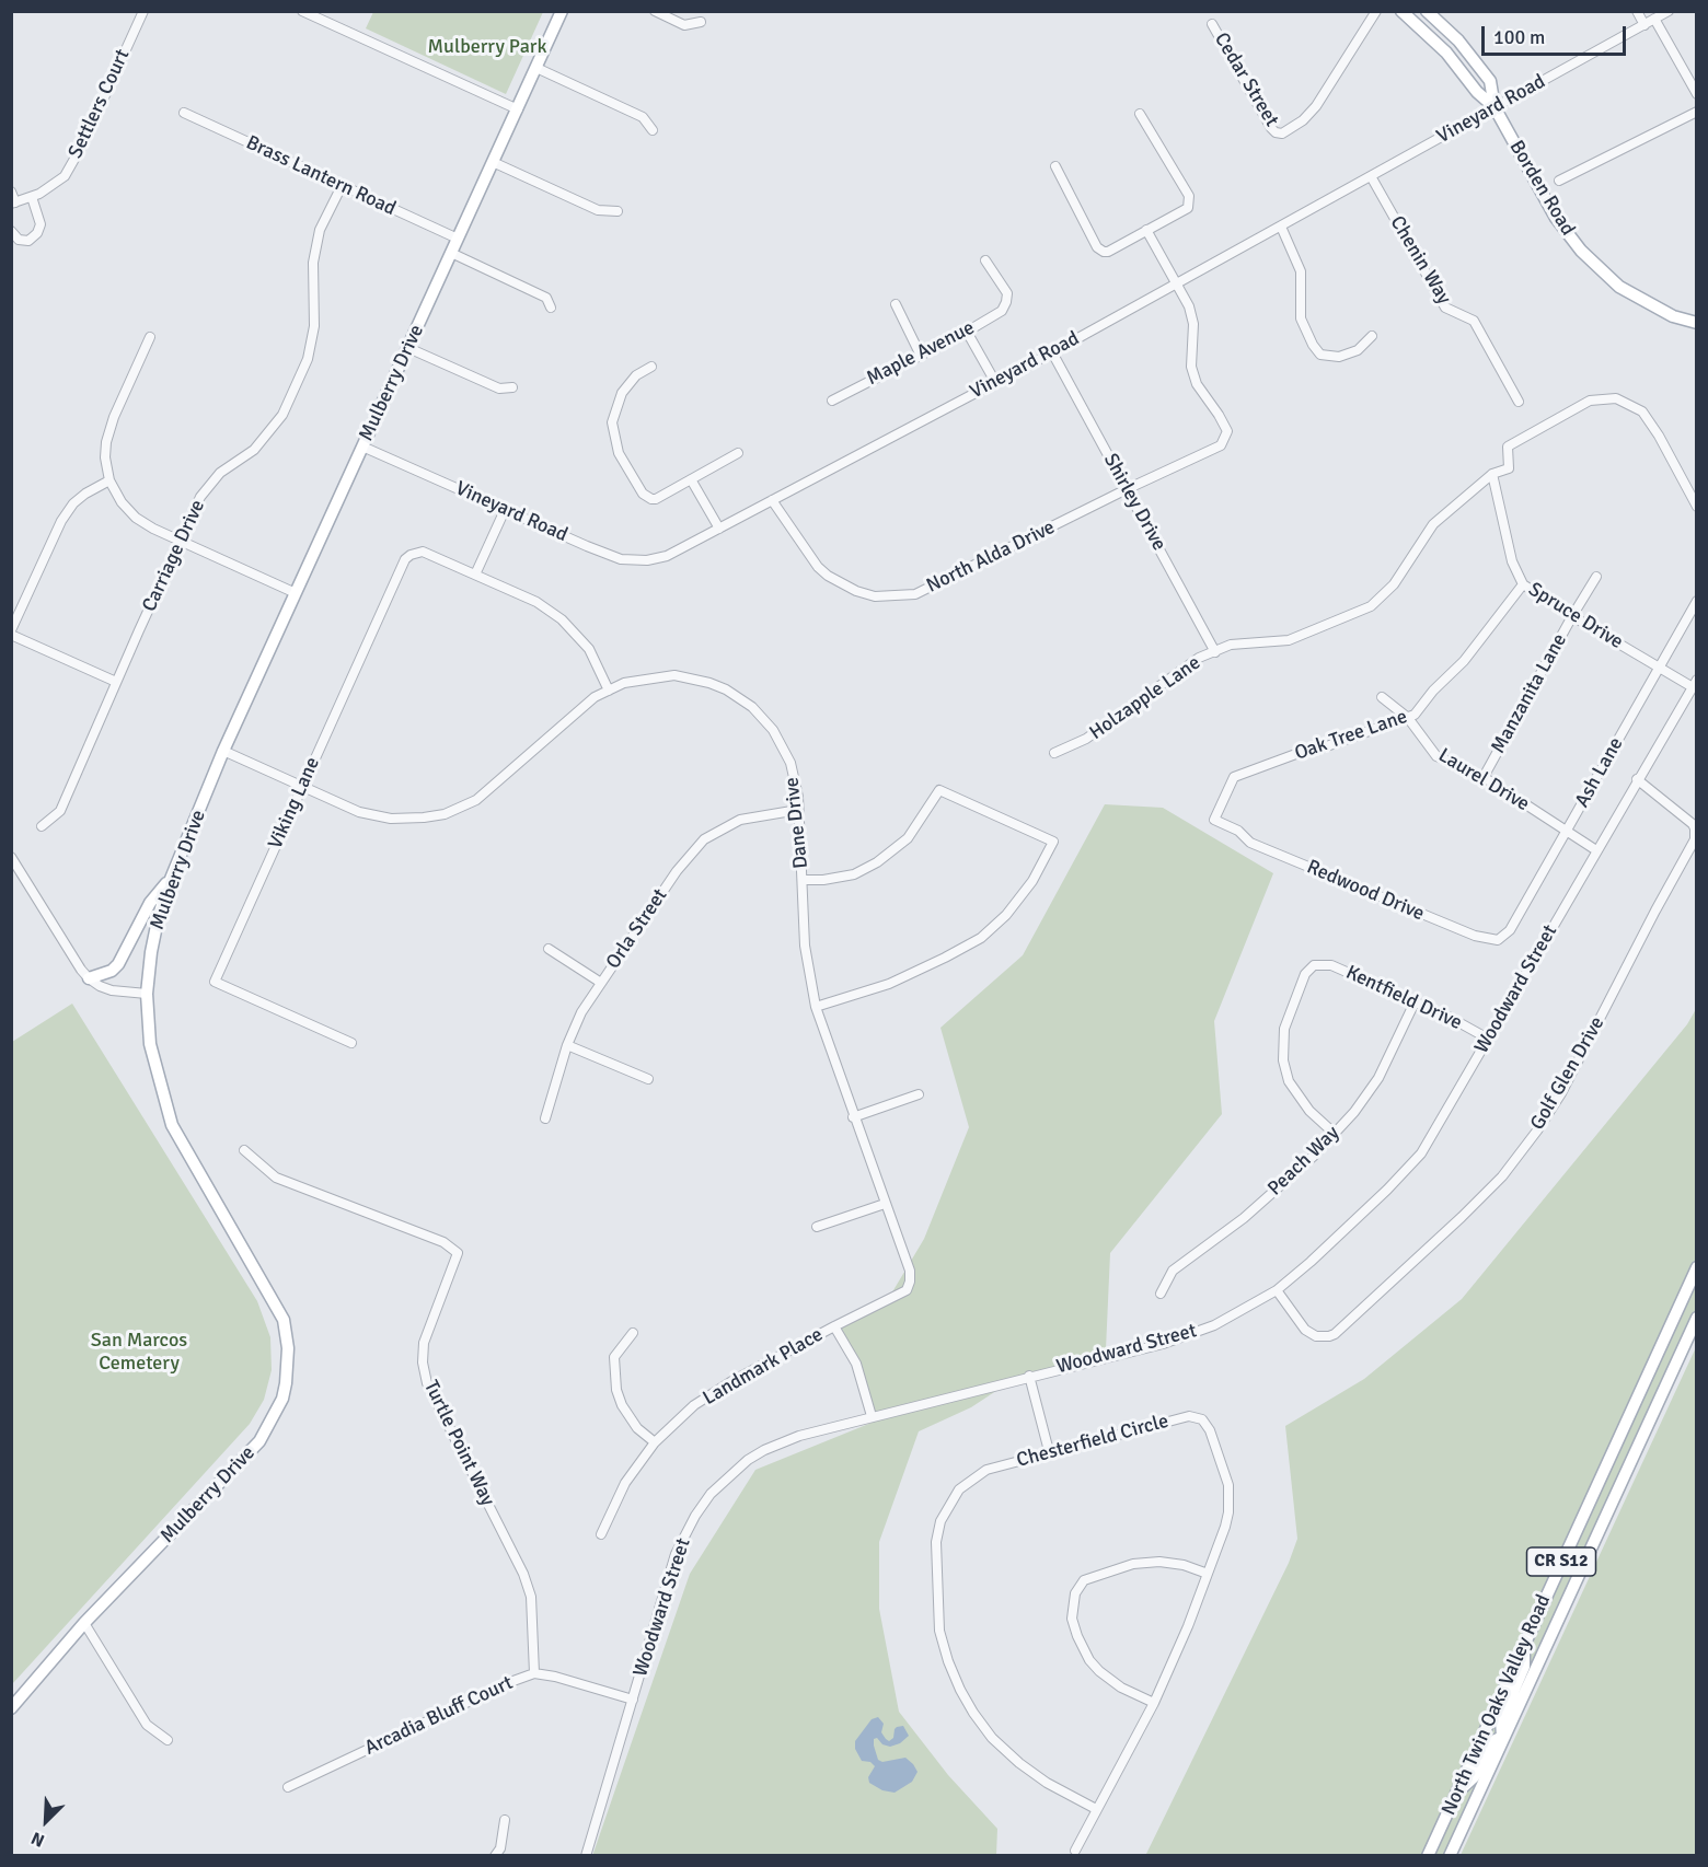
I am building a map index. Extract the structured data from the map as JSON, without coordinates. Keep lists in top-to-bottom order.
{
  "streets": {
    "main road": [
      "Borden Road",
      "Mulberry Drive",
      "CR S12",
      "North Twin Oaks Valley Road"
    ],
    "street": [
      "Cedar Street",
      "Settlers Court",
      "Vineyard Road",
      "Brass Lantern Road",
      "Chenin Way",
      "Maple Avenue",
      "Shirley Drive",
      "Carriage Drive",
      "North Alda Drive",
      "Spruce Drive",
      "Manzanita Lane",
      "Holzapple Lane",
      "Oak Tree Lane",
      "Ash Lane",
      "Laurel Drive",
      "Viking Lane",
      "Dane Drive",
      "Redwood Drive",
      "Orla Street",
      "Woodward Street",
      "Kentfield Drive",
      "Golf Glen Drive",
      "Peach Way",
      "Landmark Place",
      "Chesterfield Circle",
      "Turtle Point Way",
      "Arcadia Bluff Court"
    ]
  },
  "crossings": [
    ["Vineyard Road", "Borden Road"],
    ["Vineyard Road", "Chenin Way"],
    ["Vineyard Road", "Mulberry Drive"],
    ["Vineyard Road", "Shirley Drive"],
    ["Vineyard Road", "North Alda Drive"],
    ["Brass Lantern Road", "Mulberry Drive"],
    ["Brass Lantern Road", "Carriage Drive"],
    ["Mulberry Drive", "Dane Drive"],
    ["Shirley Drive", "North Alda Drive"],
    ["Shirley Drive", "Holzapple Lane"],
    ["Spruce Drive", "Manzanita Lane"],
    ["Spruce Drive", "Holzapple Lane"],
    ["Spruce Drive", "Oak Tree Lane"],
    ["Spruce Drive", "Ash Lane"],
    ["Spruce Drive", "Woodward Street"],
    ["Manzanita Lane", "Laurel Drive"],
    ["Oak Tree Lane", "Laurel Drive"],
    ["Oak Tree Lane", "Redwood Drive"],
    ["Ash Lane", "Laurel Drive"],
    ["Ash Lane", "Redwood Drive"],
    ["Laurel Drive", "Woodward Street"],
    ["Viking Lane", "Dane Drive"],
    ["Dane Drive", "Orla Street"],
    ["Dane Drive", "Landmark Place"],
    ["Woodward Street", "Kentfield Drive"],
    ["Woodward Street", "Golf Glen Drive"],
    ["Woodward Street", "Arcadia Bluff Court"],
    ["Kentfield Drive", "Peach Way"],
    ["Turtle Point Way", "Arcadia Bluff Court"]
  ],
  "parks": ["Mulberry Park", "San Marcos Cemetery"],
  "scale_bar": "100 m",
  "north": "bottom left"
}
